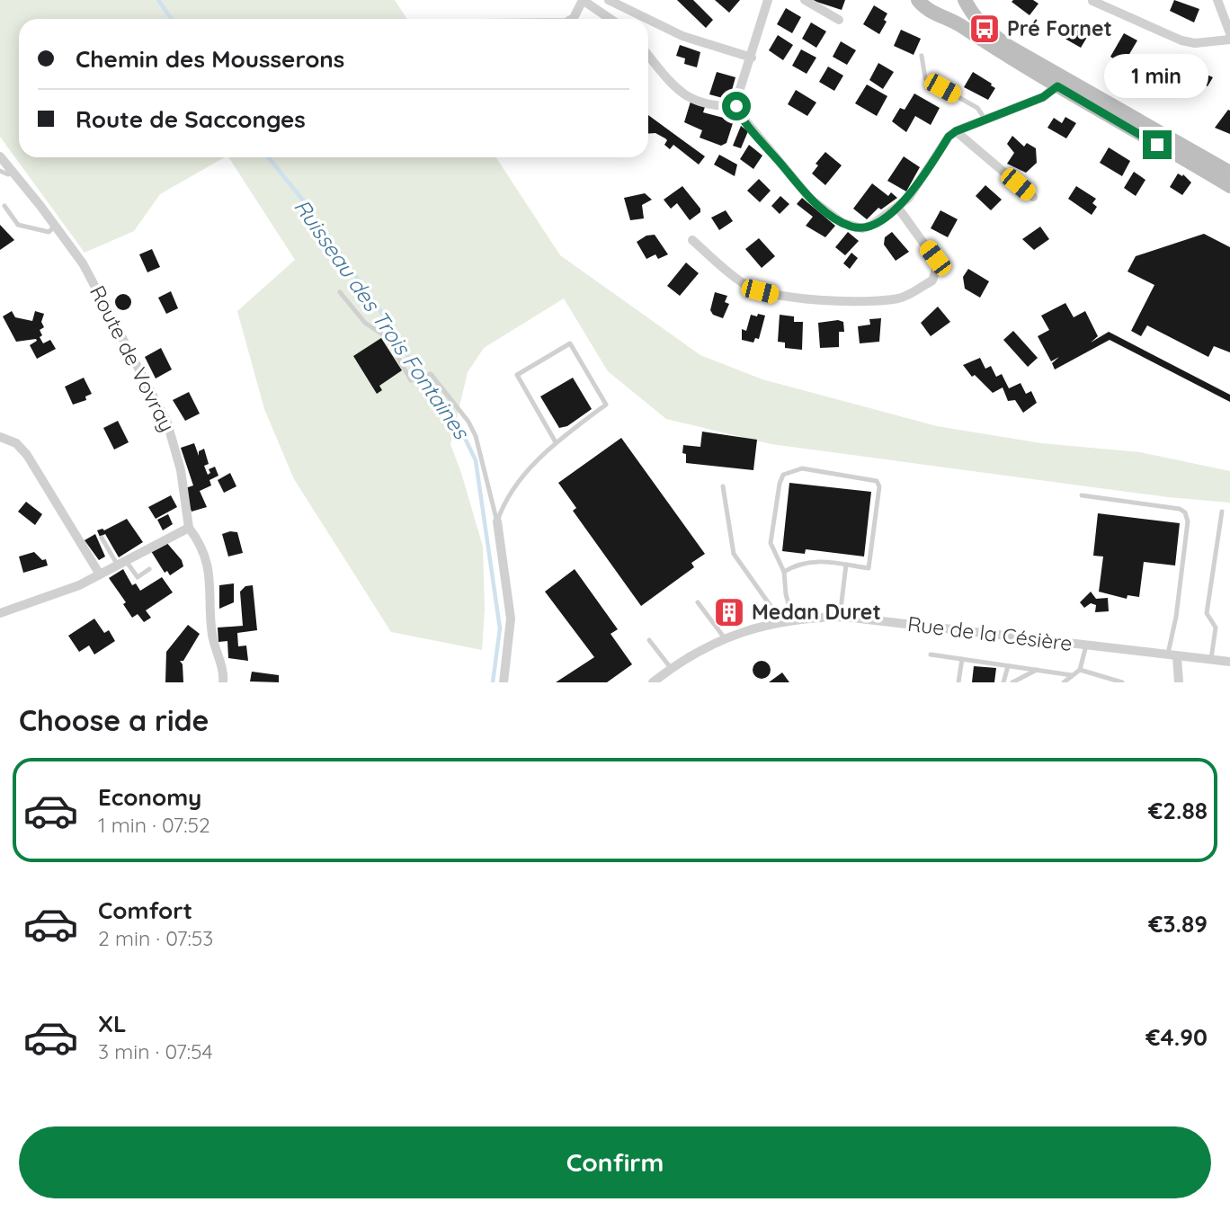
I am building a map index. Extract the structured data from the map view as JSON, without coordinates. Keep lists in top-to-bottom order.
{
  "streets": {
    "street": ["Route de Vovray", "Rue de la Césière"]
  },
  "water": ["Ruisseau des Trois Fontaines"],
  "places": {
    "bus stop": ["Pré Fornet"],
    "building": ["Medan Duret"]
  },
  "page": {
    "banner": ["Chemin des Mousserons", "Route de Sacconges"],
    "bubble": "1 min",
    "heading": "Choose a ride",
    "list": [
      {
        "name": "Economy",
        "note": "1 min · 07:52",
        "value": "€2.88"
      },
      {
        "name": "Comfort",
        "note": "2 min · 07:53",
        "value": "€3.89"
      },
      {
        "name": "XL",
        "note": "3 min · 07:54",
        "value": "€4.90"
      }
    ],
    "buttons": "Confirm"
  }
}
